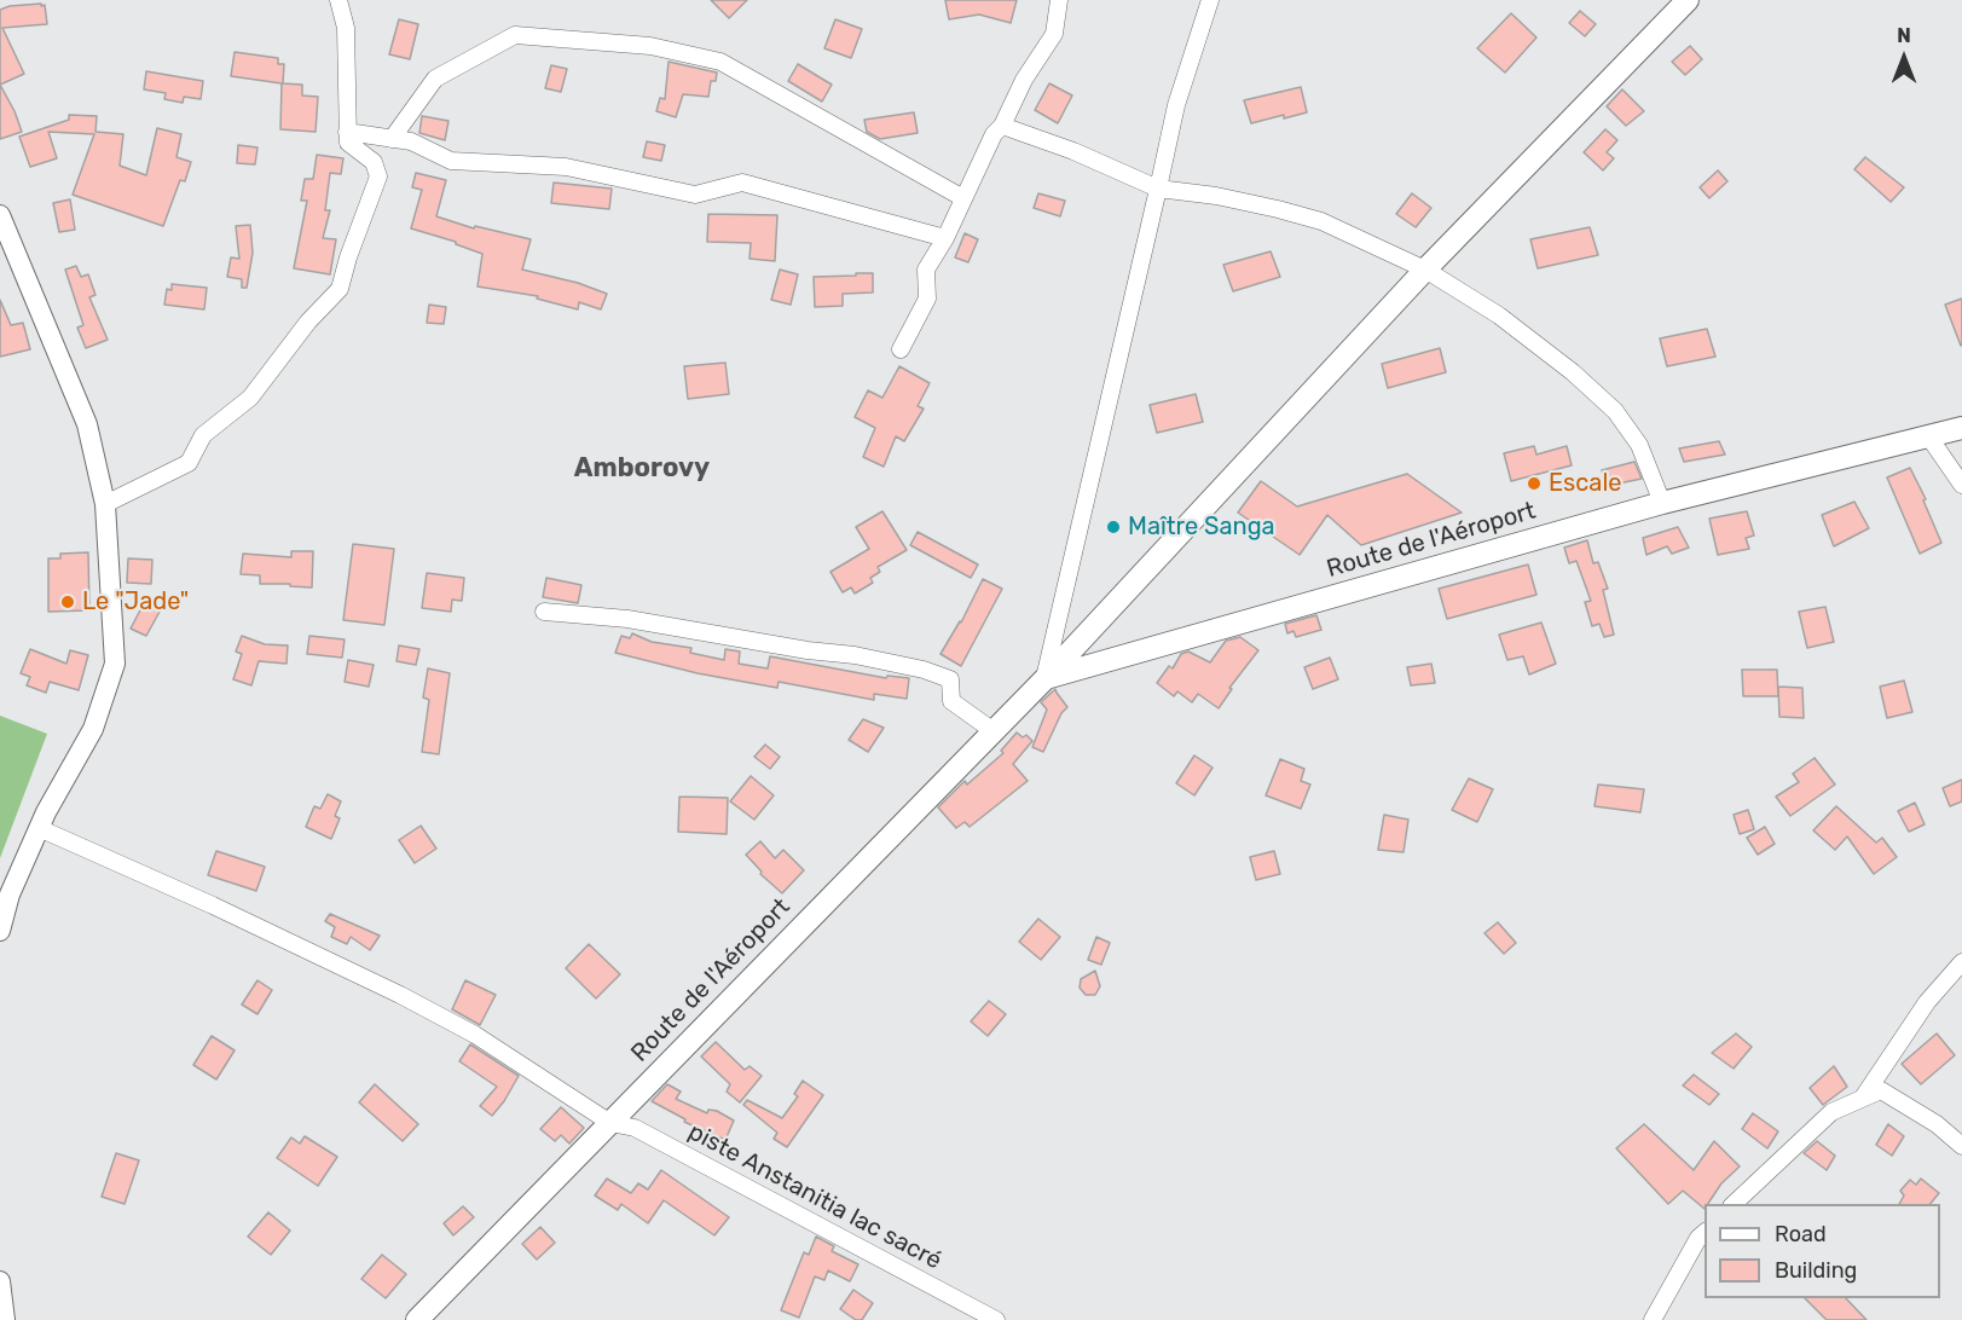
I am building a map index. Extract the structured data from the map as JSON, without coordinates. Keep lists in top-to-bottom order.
{
  "streets": {
    "main road": ["Route de l'Aéroport"],
    "street": ["piste Anstanitia lac sacré"]
  },
  "crossings": [
    ["Route de l'Aéroport", "piste Anstanitia lac sacré"]
  ],
  "districts": ["Amborovy"],
  "places": ["Escale", "Maître Sanga", "Le \"Jade\""],
  "legend": ["Road", "Building"],
  "north": "top"
}
